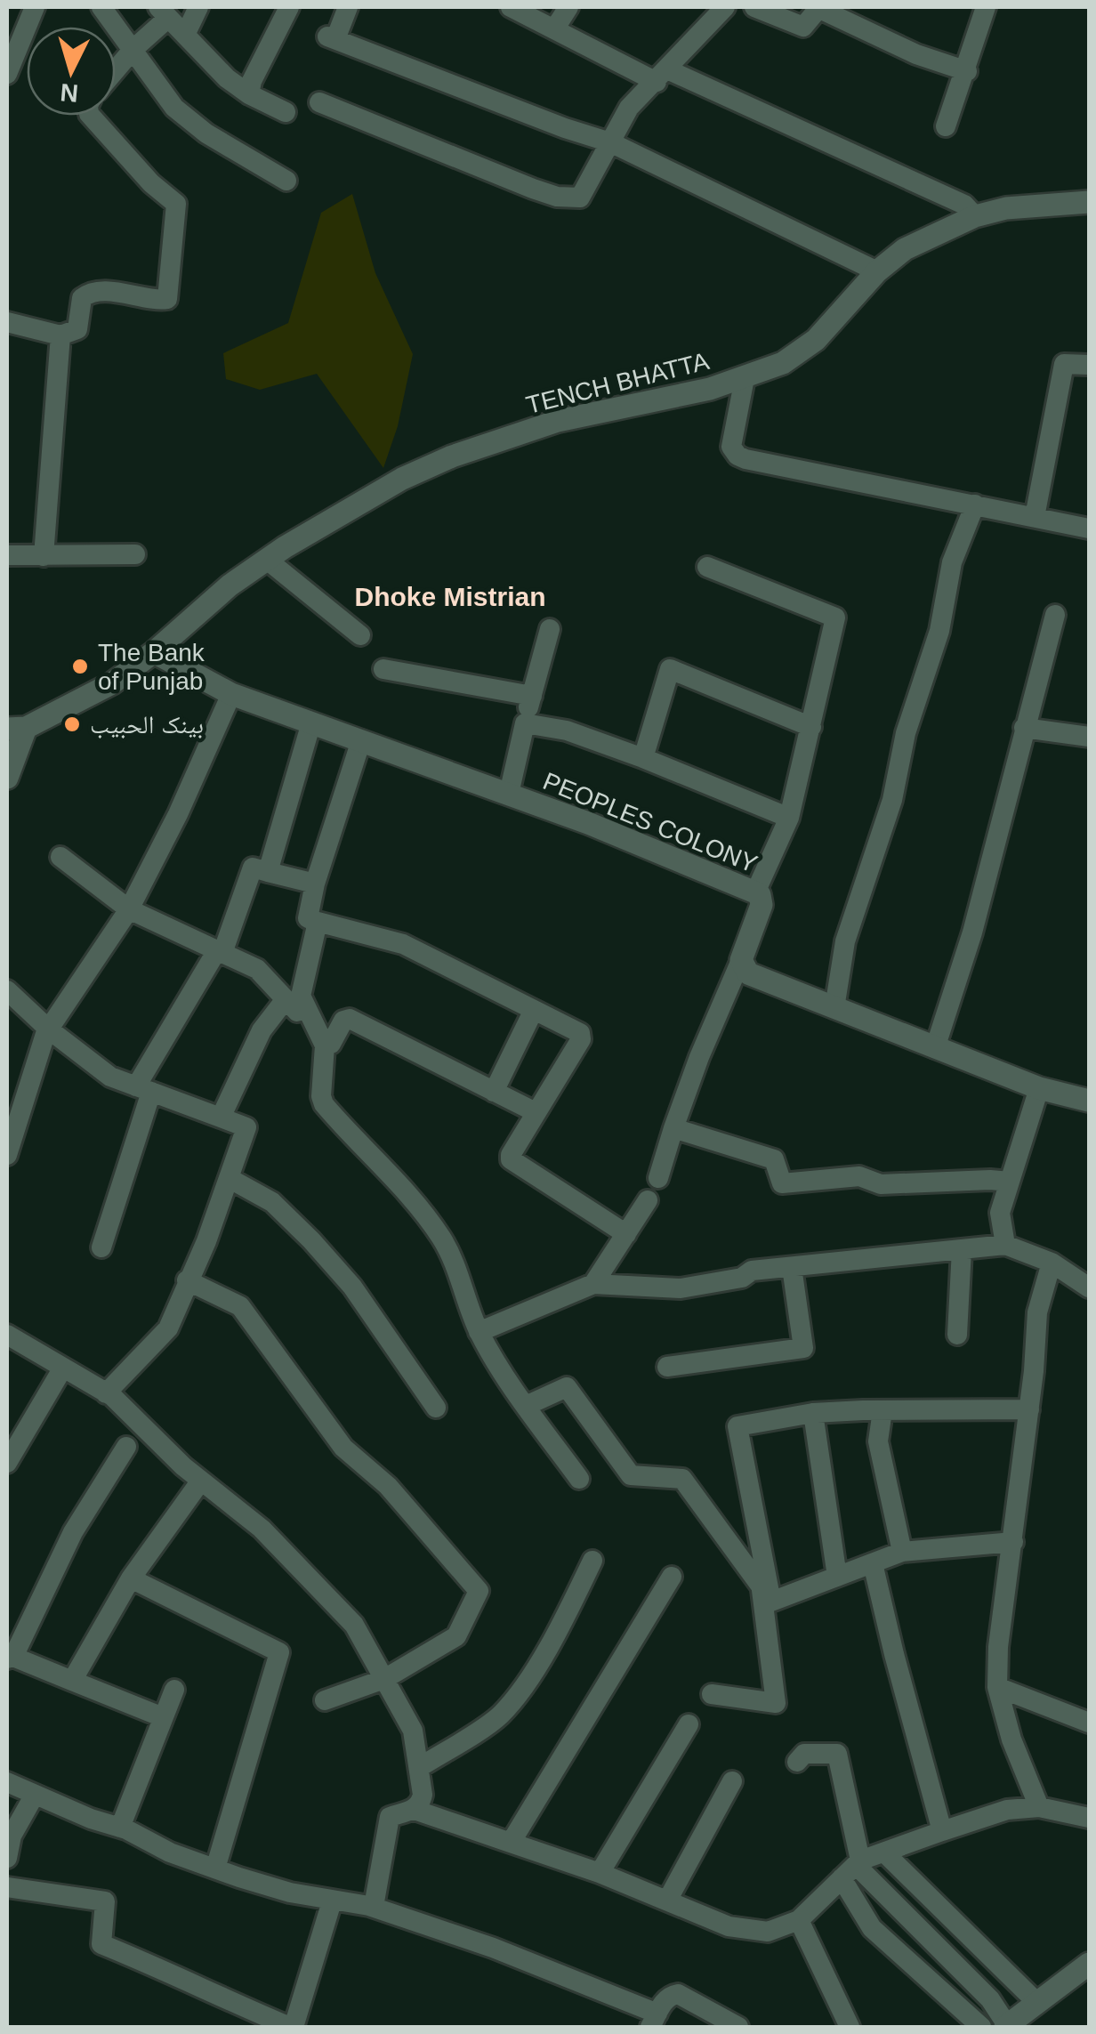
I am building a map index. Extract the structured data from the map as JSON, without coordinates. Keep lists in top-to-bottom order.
{
  "streets": {
    "main road": ["TENCH BHATTA", "PEOPLES COLONY"]
  },
  "crossings": [
    ["TENCH BHATTA", "PEOPLES COLONY"]
  ],
  "districts": ["Dhoke Mistrian"],
  "places": ["The Bank of Punjab", "بينک الحبيب"],
  "north": "bottom"
}
